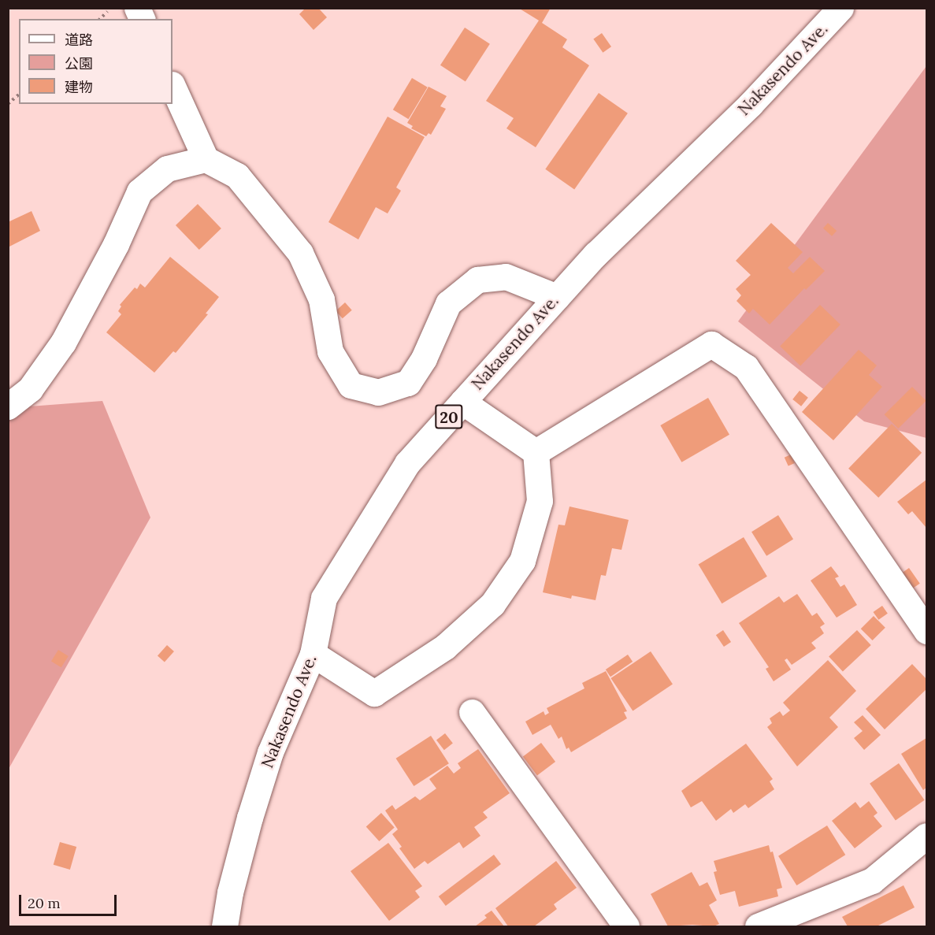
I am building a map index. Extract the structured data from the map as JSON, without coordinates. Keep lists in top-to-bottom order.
{
  "streets": {
    "main road": ["Nakasendo Ave.", "20"]
  },
  "legend": ["道路", "公園", "建物"],
  "scale_bar": "20 m"
}
